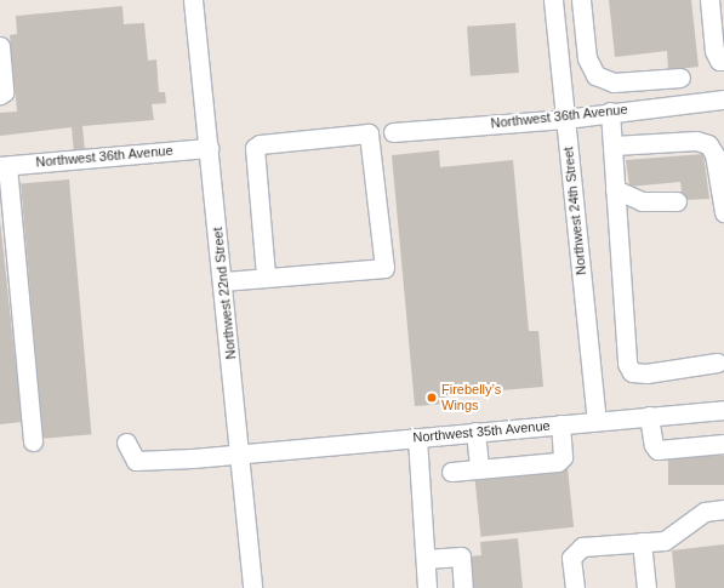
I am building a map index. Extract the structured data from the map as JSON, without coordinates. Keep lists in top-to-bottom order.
{
  "streets": {
    "street": [
      "Northwest 36th Avenue",
      "Northwest 24th Street",
      "Northwest 22nd Street",
      "Northwest 35th Avenue"
    ]
  },
  "crossings": [
    ["Northwest 36th Avenue", "Northwest 24th Street"],
    ["Northwest 36th Avenue", "Northwest 22nd Street"],
    ["Northwest 24th Street", "Northwest 35th Avenue"],
    ["Northwest 22nd Street", "Northwest 35th Avenue"]
  ],
  "places": ["Firebelly’s Wings"]
}
